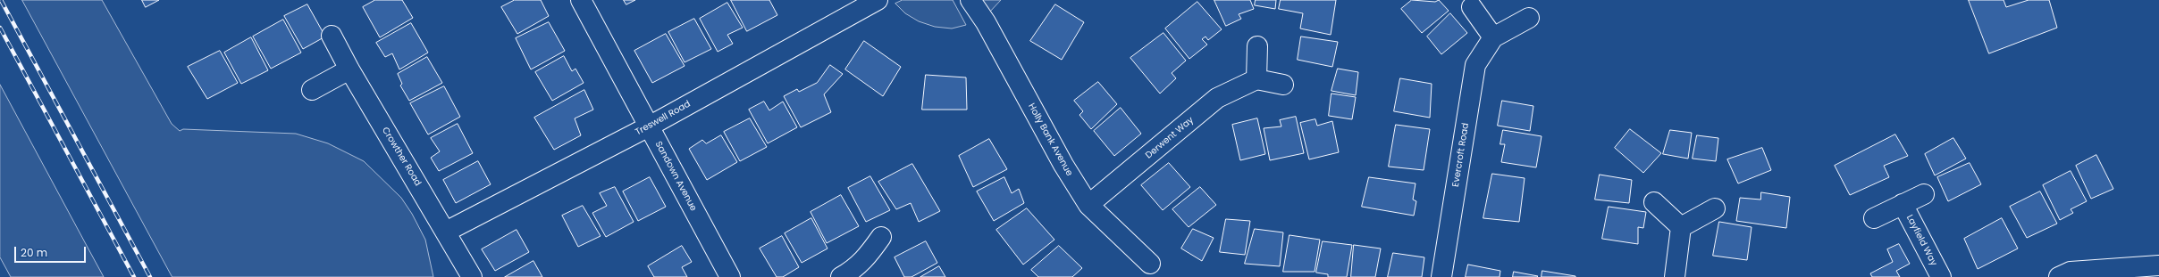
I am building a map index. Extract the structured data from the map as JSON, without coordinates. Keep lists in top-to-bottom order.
{
  "streets": {
    "street": [
      "Treswell Road",
      "Derwent Way",
      "Holly Bank Avenue",
      "Evercroft Road",
      "Crowther Road",
      "Sandown Avenue",
      "Layfield Way"
    ]
  },
  "crossings": [
    ["Treswell Road", "Crowther Road"],
    ["Treswell Road", "Sandown Avenue"],
    ["Derwent Way", "Holly Bank Avenue"]
  ],
  "scale_bar": "20 m"
}
